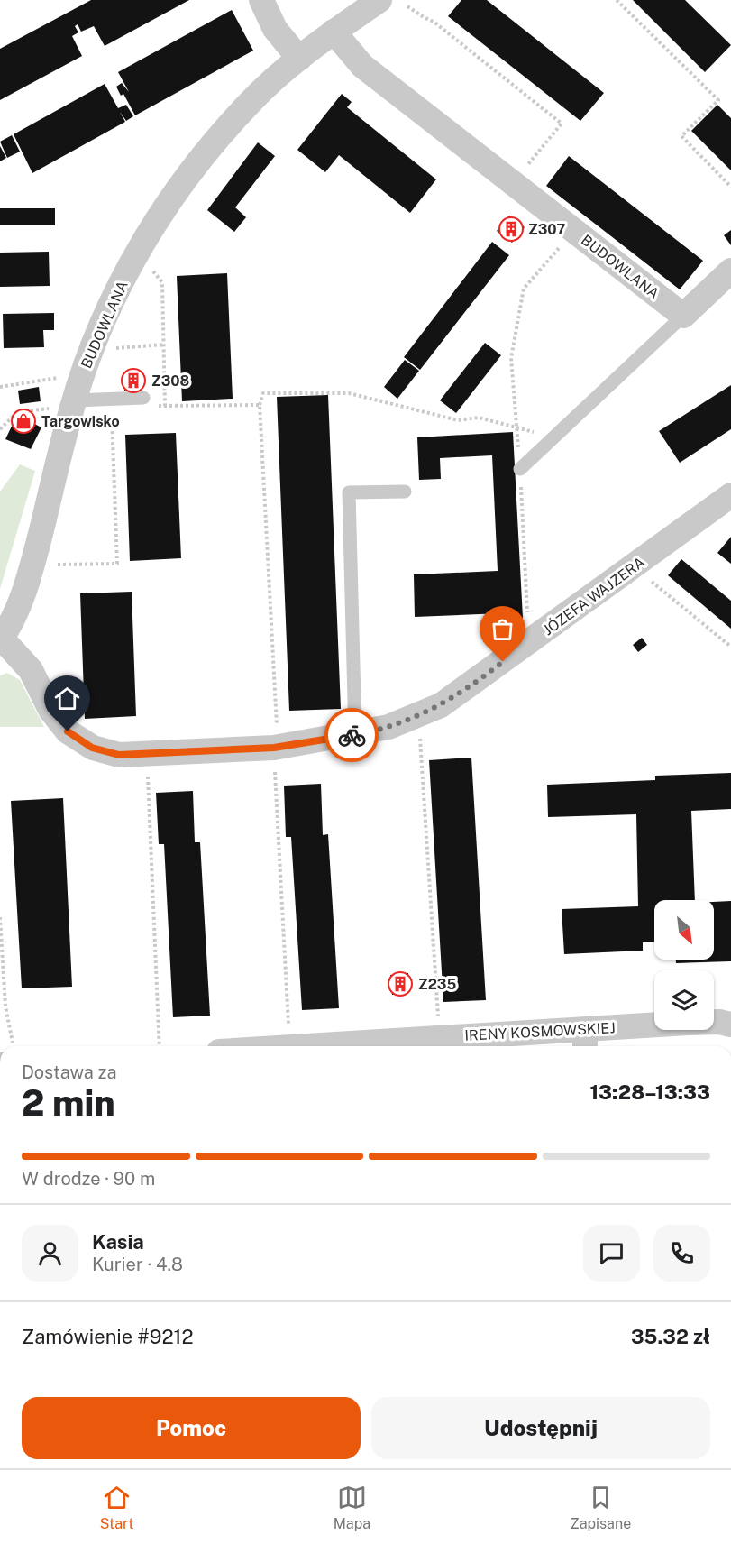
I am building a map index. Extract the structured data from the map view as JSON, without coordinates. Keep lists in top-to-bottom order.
{
  "streets": {
    "street": ["BUDOWLANA", "JÓZEFA WAJZERA", "IRENY KOSMOWSKIEJ"]
  },
  "crossings": [
    ["BUDOWLANA", "JÓZEFA WAJZERA"]
  ],
  "places": {
    "building": ["Z307", "Z308", "Z235"],
    "shop": ["Targowisko"]
  },
  "north": "bottom right",
  "page": {
    "heading": ["2 min", "Dostawa za", "13:28–13:33"],
    "panel": [
      "Kasia",
      "Kurier · 4.8",
      "Zamówienie #9212",
      "35.32 zł"
    ],
    "bar": "W drodze · 90 m",
    "buttons": ["Pomoc", "Udostępnij"],
    "tabs": ["Start", "Mapa", "Zapisane"]
  }
}
